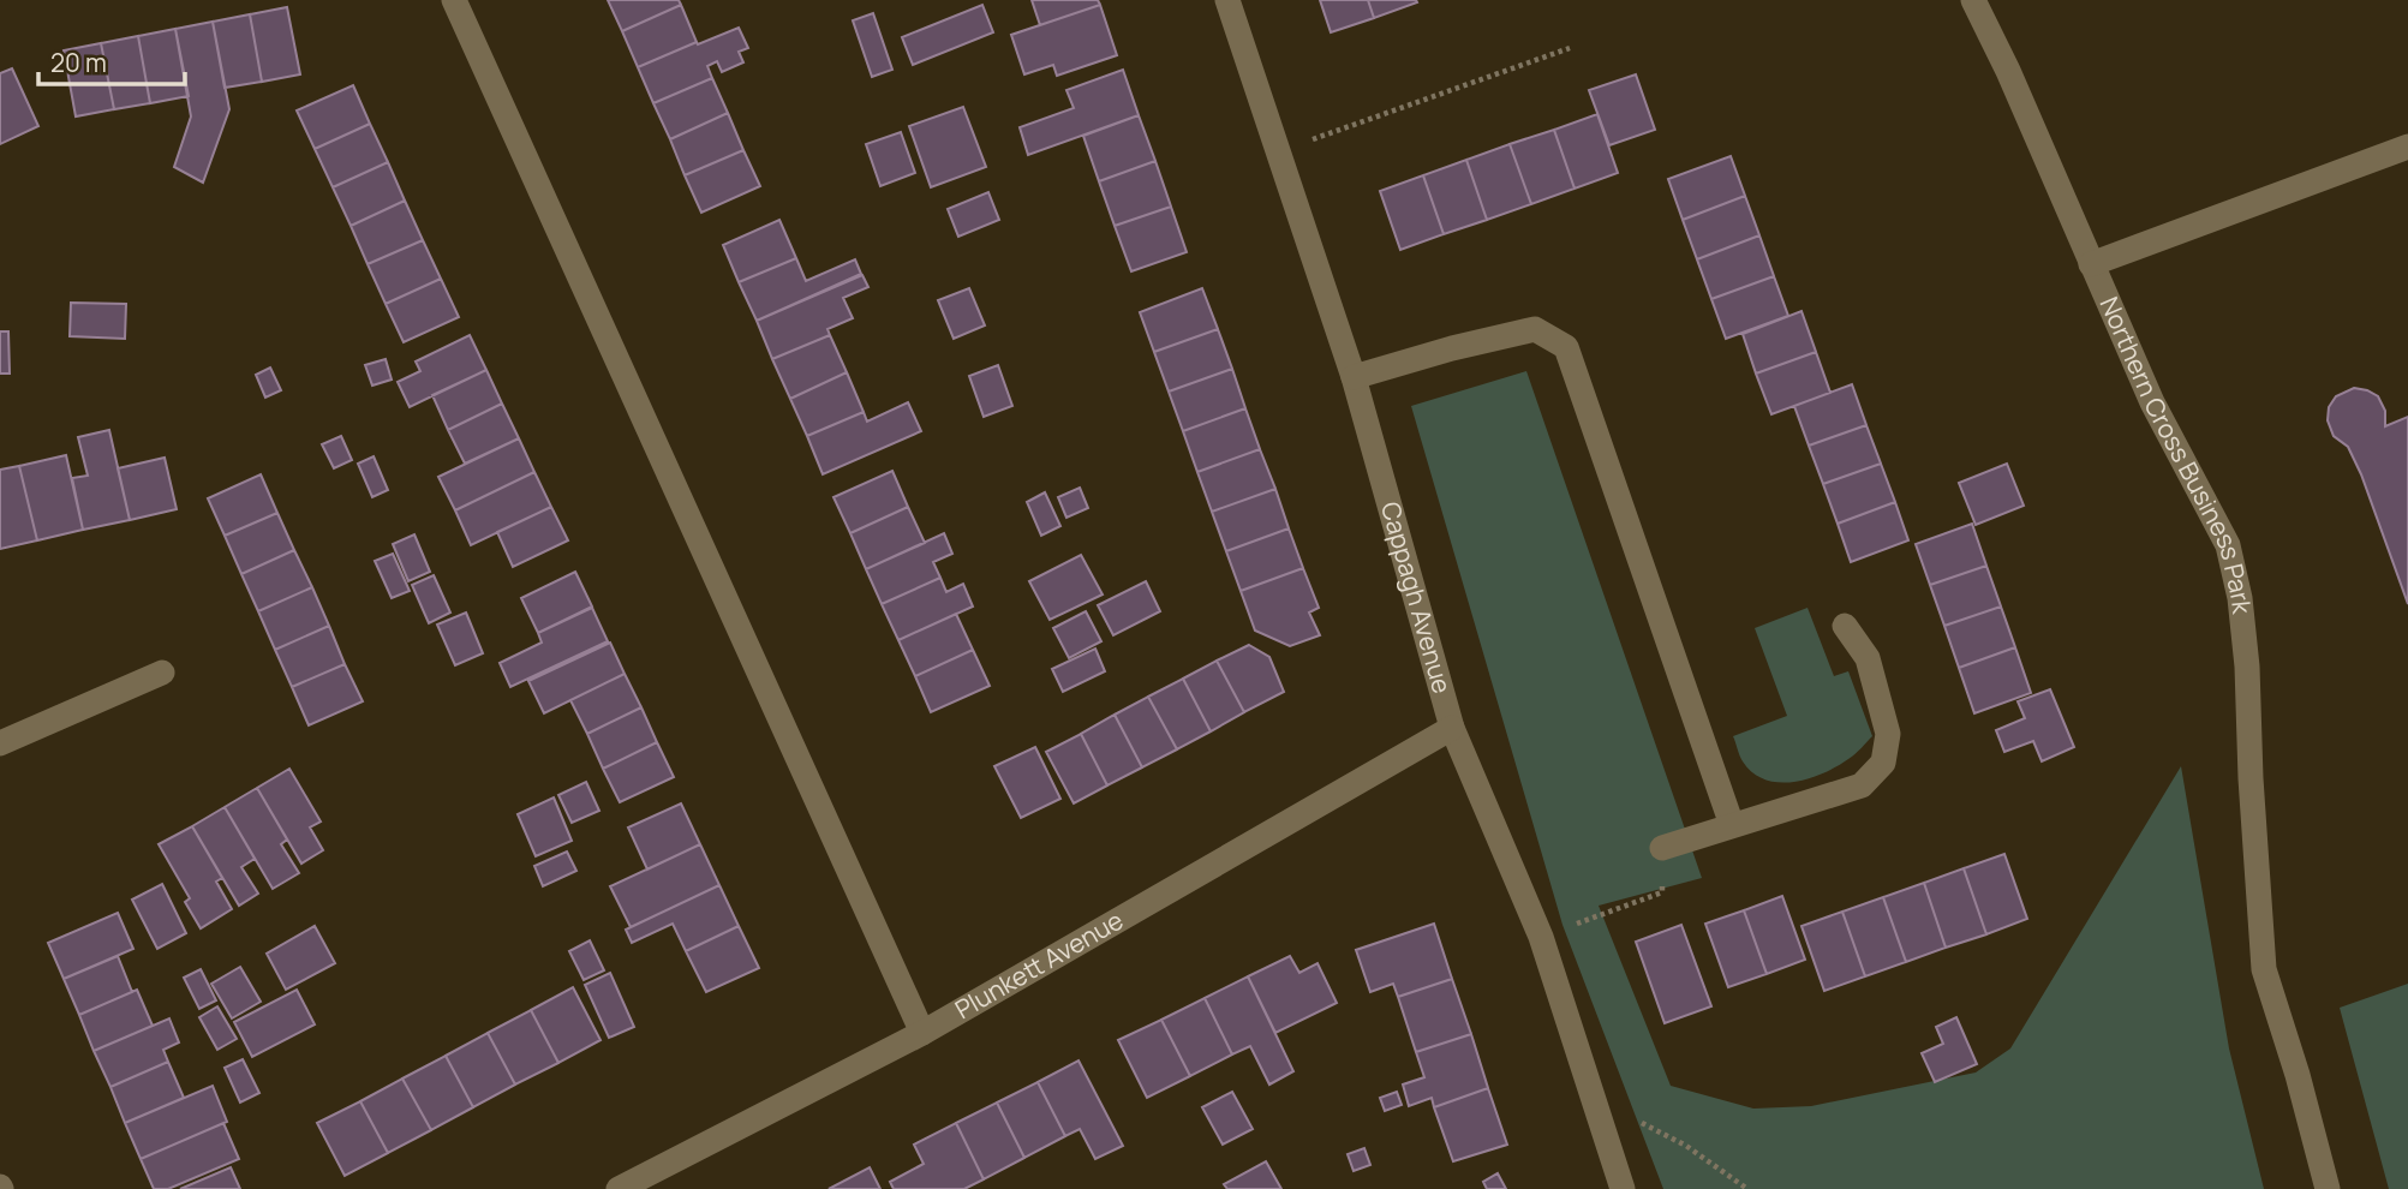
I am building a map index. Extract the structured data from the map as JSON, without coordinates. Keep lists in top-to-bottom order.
{
  "streets": {
    "street": ["Northern Cross Business Park", "Cappagh Avenue", "Plunkett Avenue"]
  },
  "crossings": [
    ["Cappagh Avenue", "Plunkett Avenue"]
  ],
  "scale_bar": "20 m"
}
